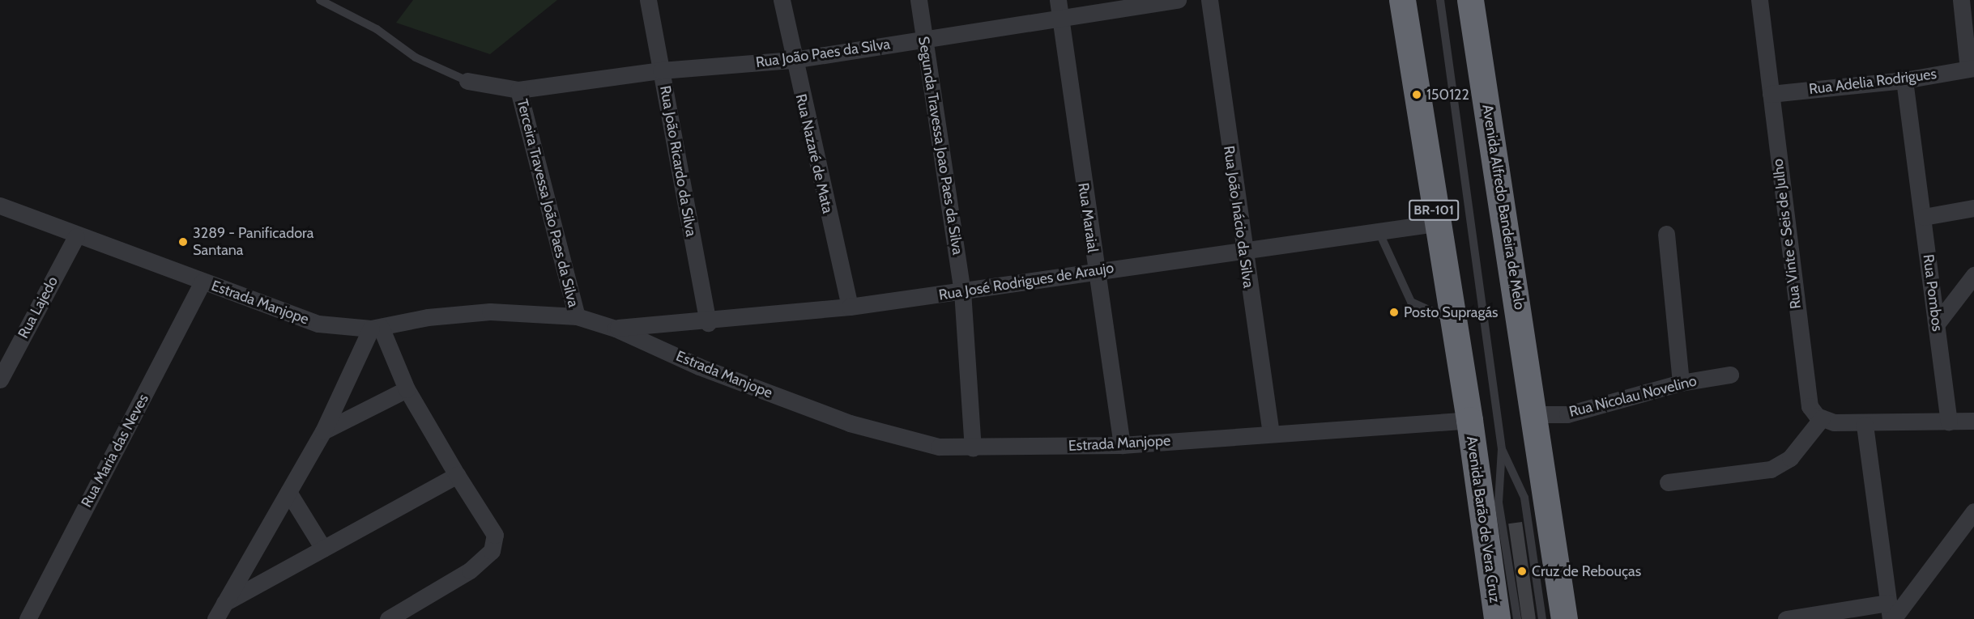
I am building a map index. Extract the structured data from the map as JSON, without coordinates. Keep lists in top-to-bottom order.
{
  "streets": {
    "highway": ["Avenida Alfredo Bandeira de Melo", "BR-101", "Avenida Barão de Vera Cruz"],
    "street": [
      "Rua João Paes da Silva",
      "Rua Adelia Rodrigues",
      "Segunda Travessa Joao Paes da Silva",
      "Rua Nazaré de Mata",
      "Rua João Ricardo da Silva",
      "Terceira Travessa João Paes da Silva",
      "Rua João Inácio da Silva",
      "Rua Maraial",
      "Rua Vinte e Seis de Julho",
      "Rua José Rodrigues de Araujo",
      "Rua Pombos",
      "Estrada Manjope",
      "Rua Lajedo",
      "Rua Nicolau Novelino",
      "Rua Maria das Neves"
    ]
  },
  "crossings": [
    ["Rua João Paes da Silva", "Segunda Travessa Joao Paes da Silva"],
    ["Rua João Paes da Silva", "Rua Nazaré de Mata"],
    ["Rua João Paes da Silva", "Rua João Ricardo da Silva"],
    ["Rua João Paes da Silva", "Terceira Travessa João Paes da Silva"],
    ["Rua João Paes da Silva", "Rua Maraial"],
    ["Rua Adelia Rodrigues", "Rua Vinte e Seis de Julho"],
    ["Rua Adelia Rodrigues", "Rua Pombos"],
    ["Segunda Travessa Joao Paes da Silva", "Rua José Rodrigues de Araujo"],
    ["Segunda Travessa Joao Paes da Silva", "Estrada Manjope"],
    ["Rua Nazaré de Mata", "Rua José Rodrigues de Araujo"],
    ["Rua João Ricardo da Silva", "Rua José Rodrigues de Araujo"],
    ["Terceira Travessa João Paes da Silva", "Estrada Manjope"],
    ["Avenida Alfredo Bandeira de Melo", "Rua Nicolau Novelino"],
    ["BR-101", "Rua José Rodrigues de Araujo"],
    ["BR-101", "Estrada Manjope"],
    ["BR-101", "Avenida Barão de Vera Cruz"],
    ["Rua João Inácio da Silva", "Rua José Rodrigues de Araujo"],
    ["Rua João Inácio da Silva", "Estrada Manjope"],
    ["Rua Maraial", "Rua José Rodrigues de Araujo"],
    ["Rua Maraial", "Estrada Manjope"],
    ["Rua José Rodrigues de Araujo", "Estrada Manjope"],
    ["Estrada Manjope", "Rua Lajedo"],
    ["Estrada Manjope", "Rua Maria das Neves"],
    ["Estrada Manjope", "Avenida Barão de Vera Cruz"]
  ],
  "places": [
    "150122",
    "3289 - Panificadora Santana",
    "Posto Supragás",
    "Cruz de Rebouças"
  ]
}
